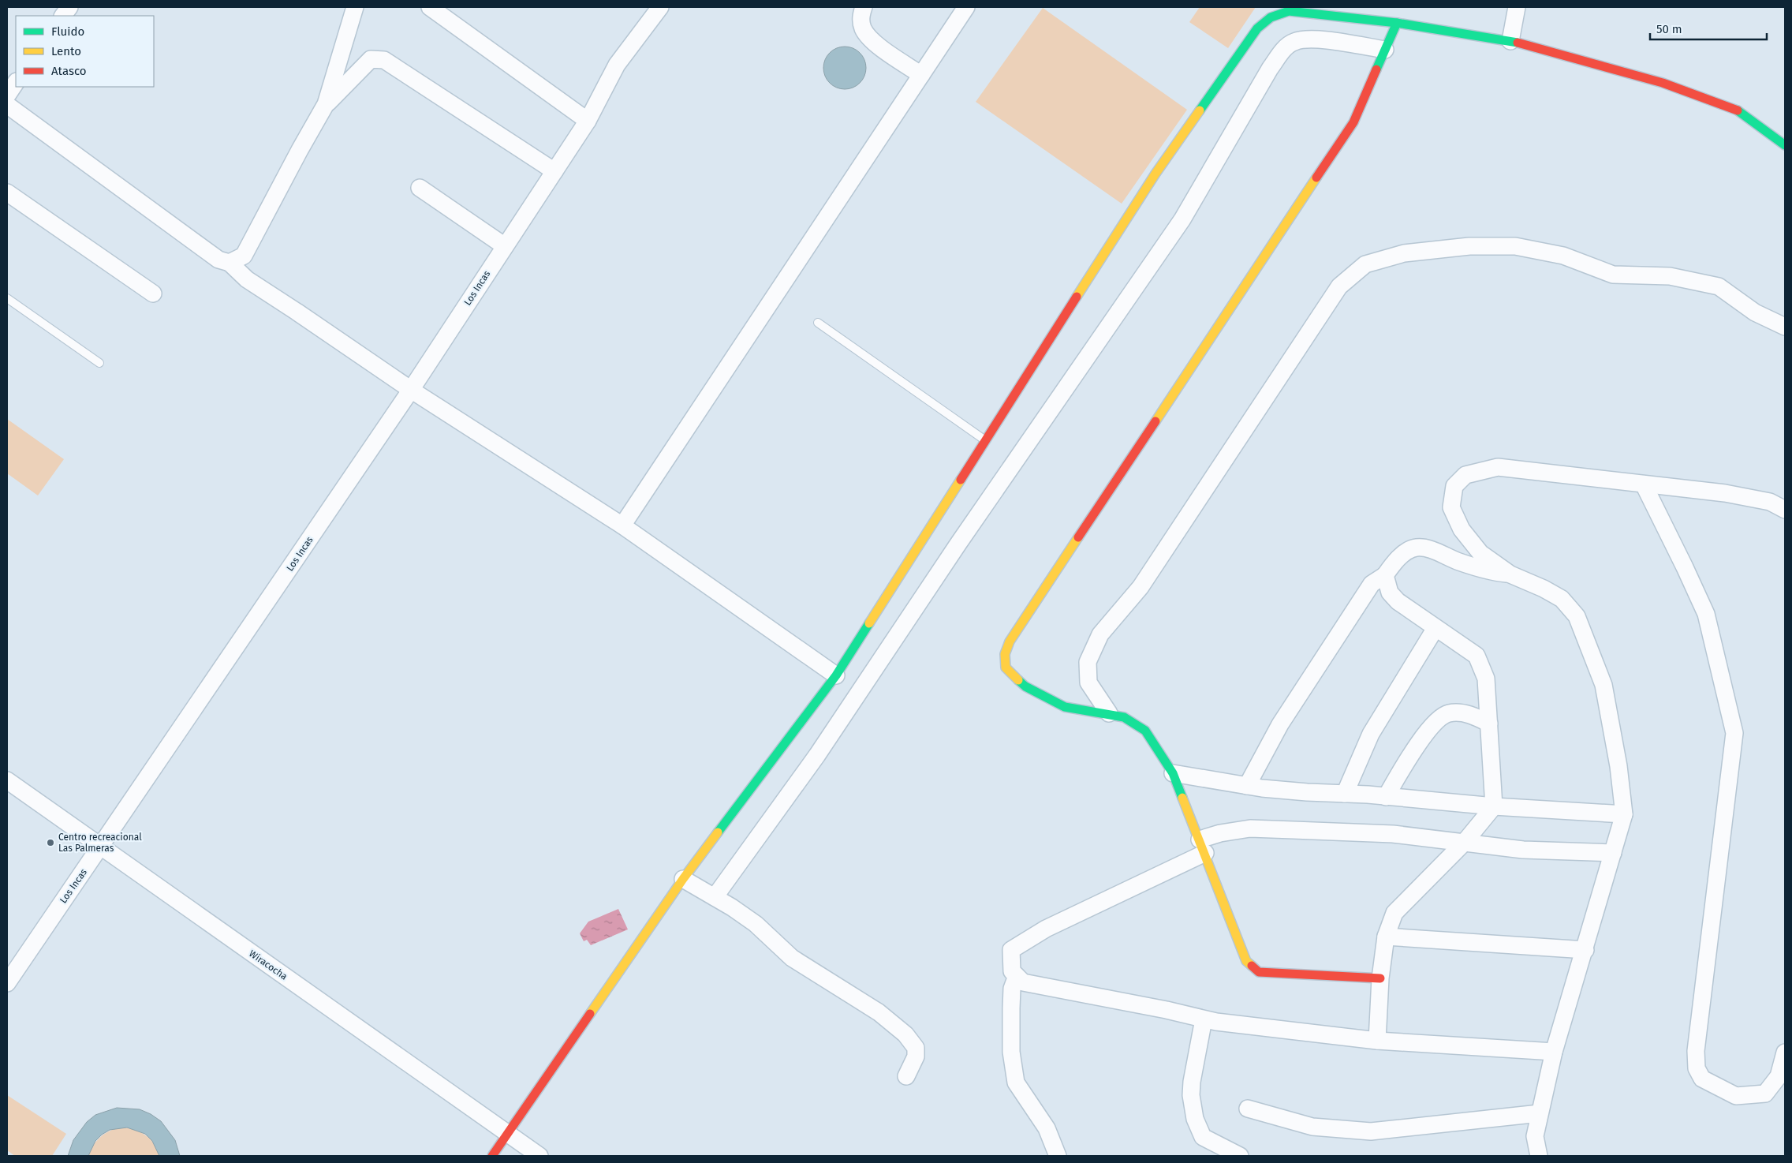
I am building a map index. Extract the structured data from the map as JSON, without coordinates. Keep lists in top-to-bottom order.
{
  "streets": {
    "street": ["Los Incas", "Wiracocha"]
  },
  "crossings": [
    ["Los Incas", "Wiracocha"]
  ],
  "places": ["Centro recreacional Las Palmeras"],
  "legend": ["Fluido", "Lento", "Atasco"],
  "scale_bar": "50 m"
}
